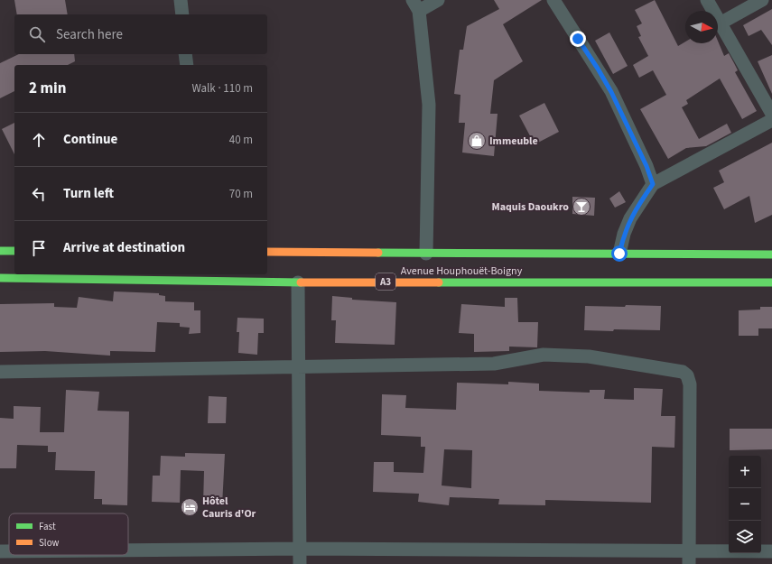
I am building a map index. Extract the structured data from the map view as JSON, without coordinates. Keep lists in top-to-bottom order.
{
  "streets": {
    "highway": ["Avenue Houphouët-Boigny", "A3"]
  },
  "places": {
    "shop": ["Immeuble"],
    "bar": ["Maquis Daoukro"],
    "hotel": ["Hôtel Cauris d'Or"]
  },
  "legend": ["Fast", "Slow"],
  "north": "right",
  "page": {
    "search": "Search here",
    "heading": ["2 min", "Walk · 110 m"],
    "list": [
      ["Continue", "40 m"],
      ["Turn left", "70 m"],
      "Arrive at destination"
    ],
    "map_buttons": ["+", "−"]
  }
}
